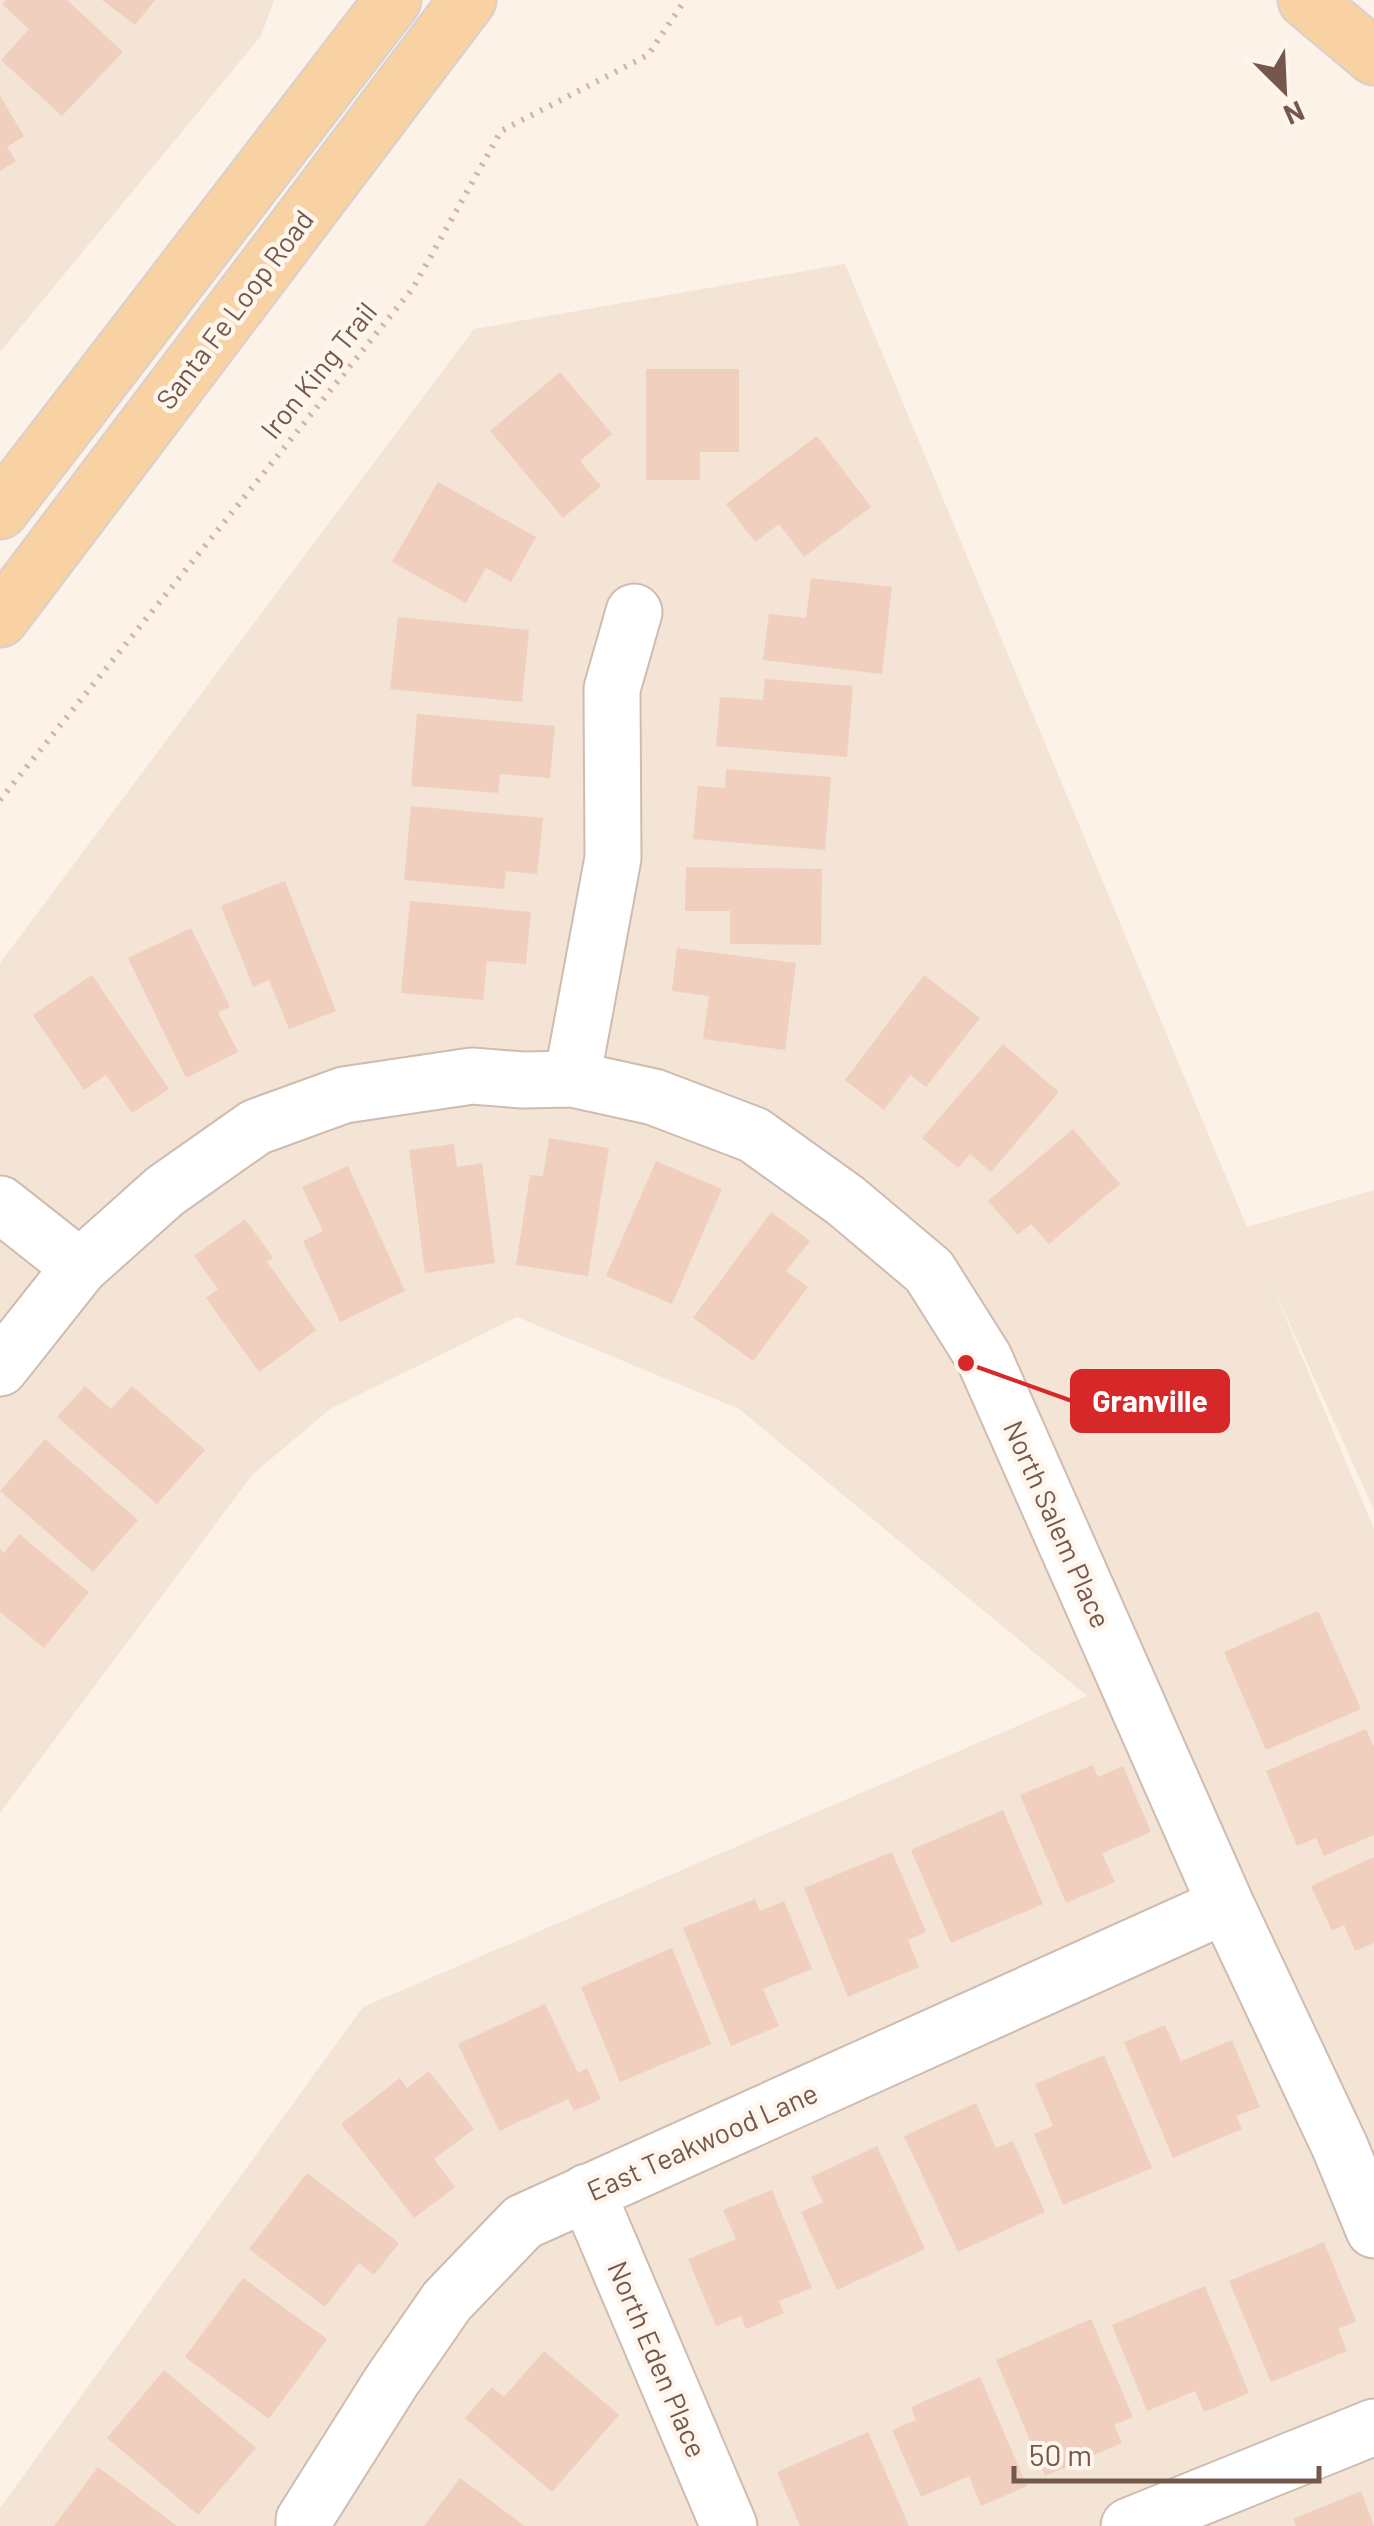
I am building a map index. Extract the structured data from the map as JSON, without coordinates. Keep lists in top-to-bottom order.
{
  "streets": {
    "main road": ["Santa Fe Loop Road"],
    "street": ["North Salem Place", "East Teakwood Lane", "North Eden Place"],
    "path": ["Iron King Trail"]
  },
  "crossings": [
    ["North Salem Place", "East Teakwood Lane"],
    ["East Teakwood Lane", "North Eden Place"]
  ],
  "places": ["Granville"],
  "scale_bar": "50 m",
  "north": "bottom right"
}
